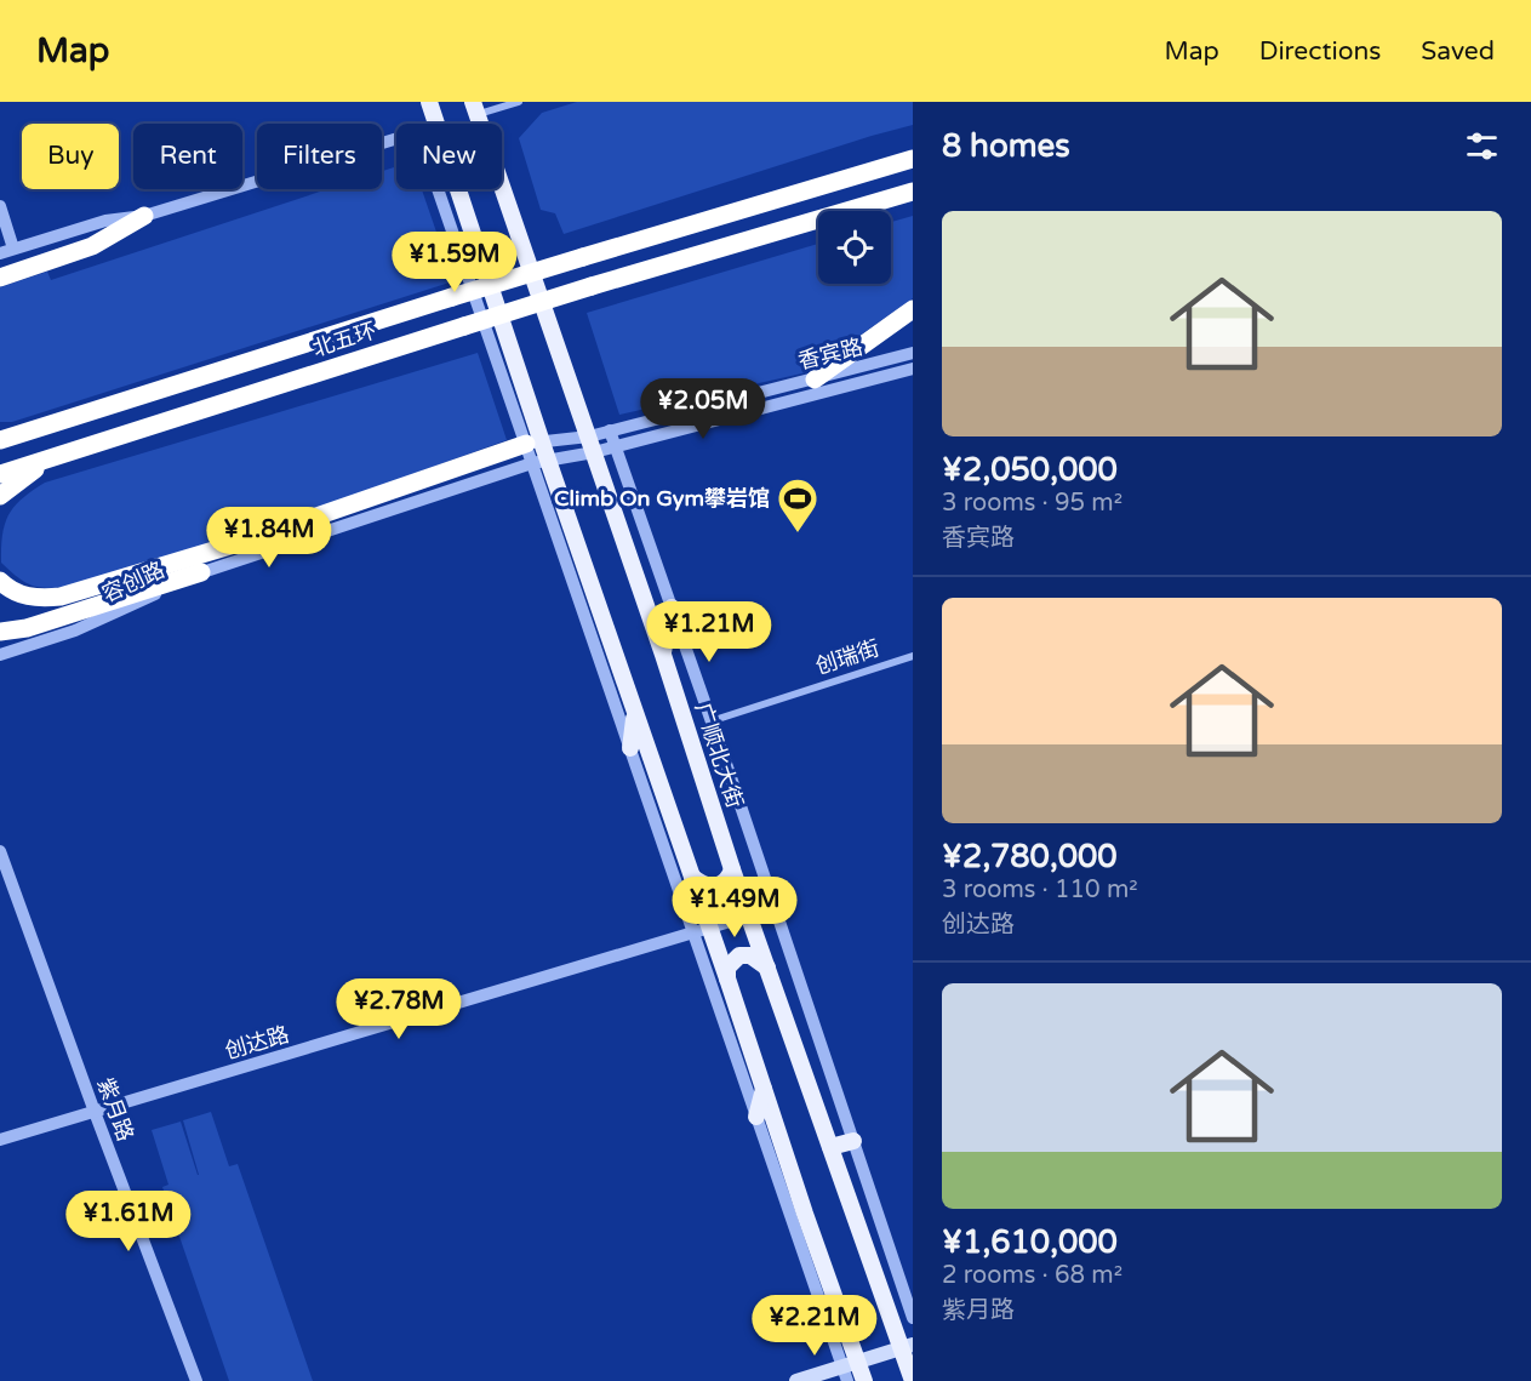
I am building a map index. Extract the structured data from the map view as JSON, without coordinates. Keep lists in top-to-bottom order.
{
  "streets": {
    "highway": ["北五环"],
    "main road": ["广顺北大街"],
    "street": [
      "香宾路",
      "容创路",
      "创瑞街",
      "创达路",
      "紫月路"
    ]
  },
  "crossings": [
    ["香宾路", "容创路"],
    ["香宾路", "广顺北大街"],
    ["容创路", "广顺北大街"],
    ["广顺北大街", "创达路"],
    ["创达路", "紫月路"]
  ],
  "places": {
    "sports": ["Climb On Gym攀岩馆"]
  },
  "page": {
    "header": "Map",
    "nav": ["Map", "Directions", "Saved"],
    "heading": "8 homes",
    "chip": [
      "Buy",
      "Rent",
      "Filters",
      "New"
    ],
    "list": [
      {
        "name": "¥2,050,000",
        "note": "3 rooms · 95 m² · 香宾路"
      },
      {
        "name": "¥2,780,000",
        "note": "3 rooms · 110 m² · 创达路"
      },
      {
        "name": "¥1,610,000",
        "note": "2 rooms · 68 m² · 紫月路"
      }
    ],
    "price": [
      "¥1.59M",
      "¥2.05M",
      "¥1.84M",
      "¥1.21M",
      "¥1.49M",
      "¥2.78M",
      "¥1.61M",
      "¥2.21M"
    ]
  }
}
